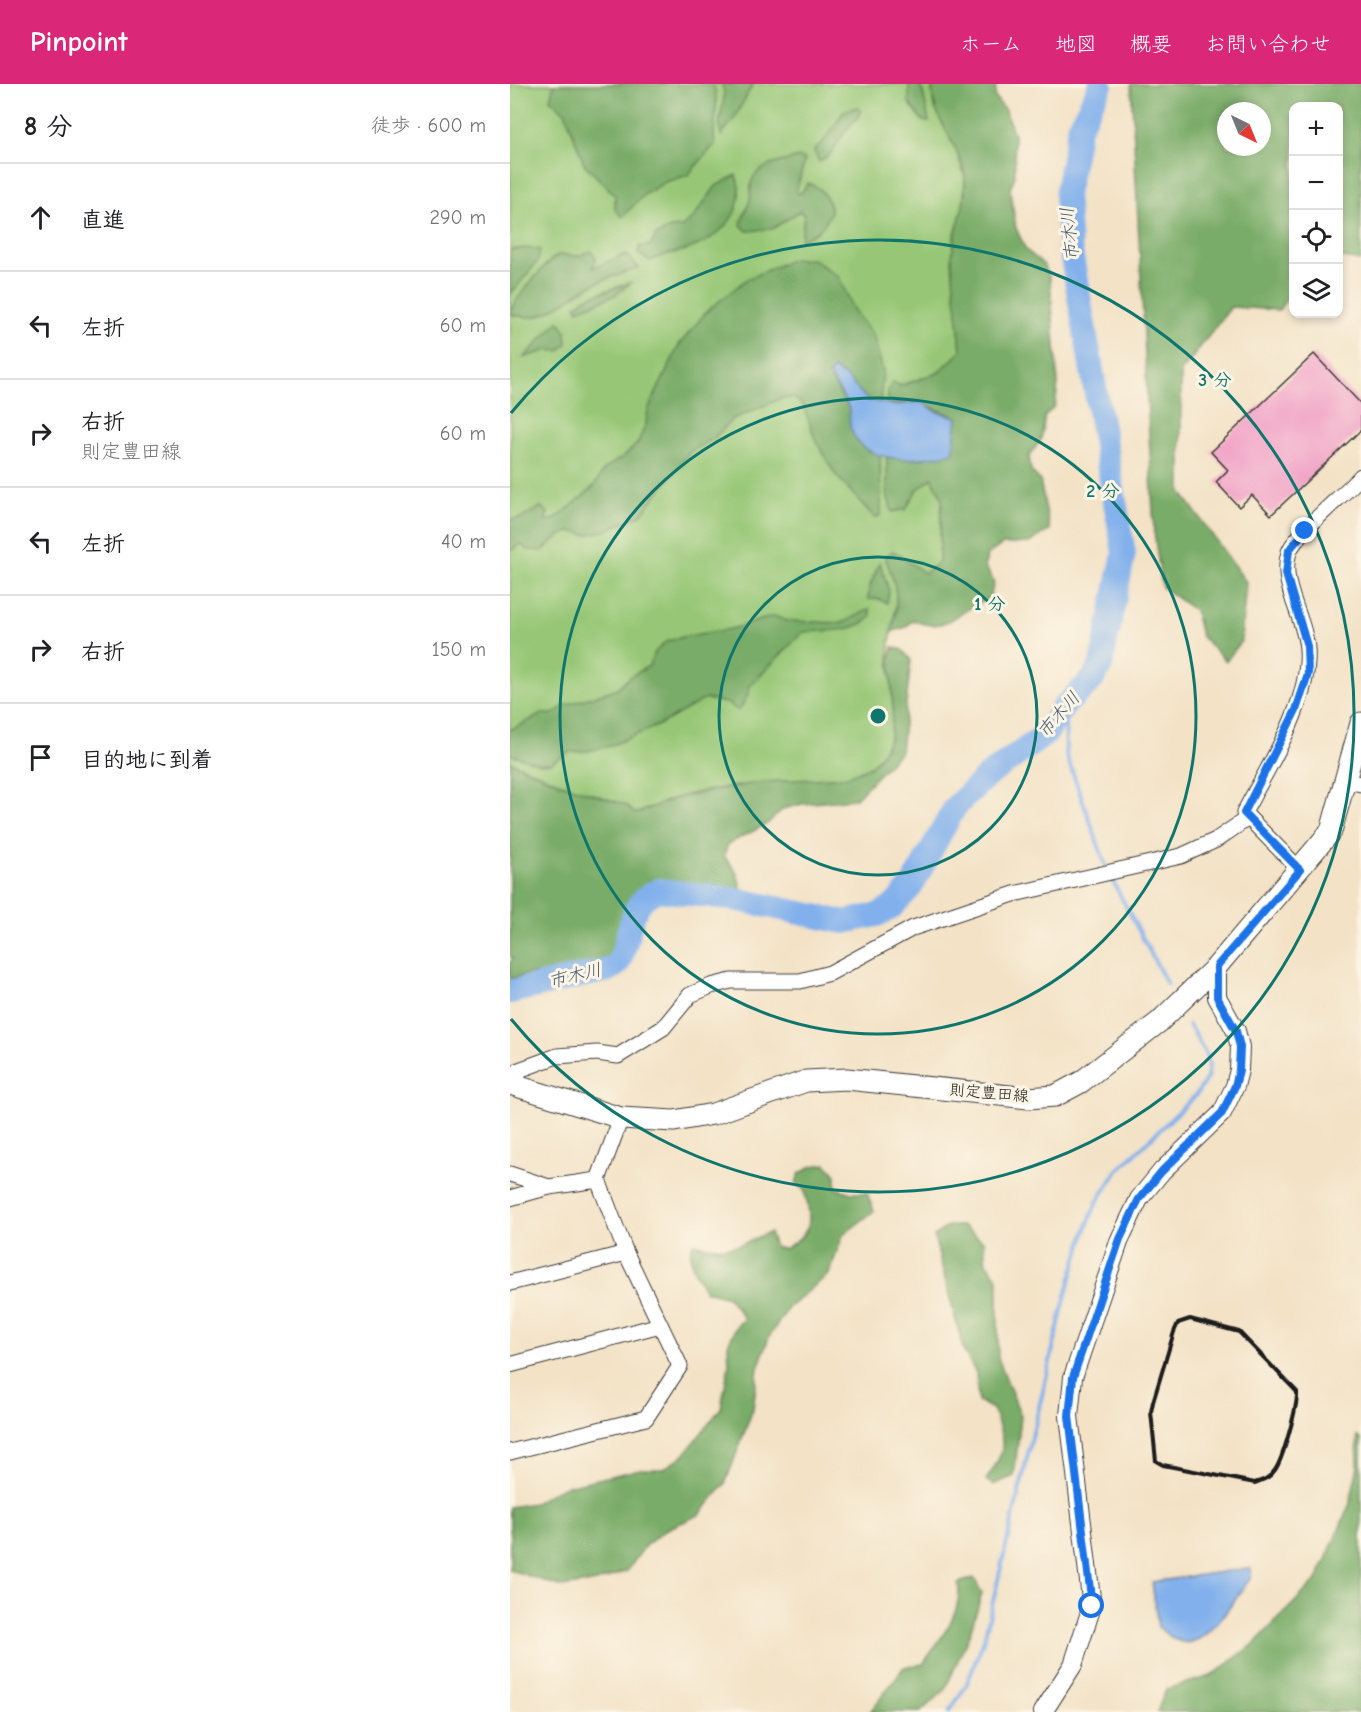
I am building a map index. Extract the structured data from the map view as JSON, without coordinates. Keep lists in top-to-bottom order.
{
  "streets": {
    "main road": ["則定豊田線"]
  },
  "water": ["市木川"],
  "north": "bottom right",
  "page": {
    "header": "Pinpoint",
    "nav": [
      "ホーム",
      "地図",
      "概要",
      "お問い合わせ"
    ],
    "heading": ["8 分", "徒歩 · 600 m"],
    "map_buttons": ["+", "−"],
    "list": [
      ["直進", "290 m"],
      ["左折", "60 m"],
      ["右折", "則定豊田線", "60 m"],
      ["左折", "40 m"],
      ["右折", "150 m"],
      "目的地に到着"
    ]
  },
  "rings": ["3 分", "2 分", "1 分"]
}
